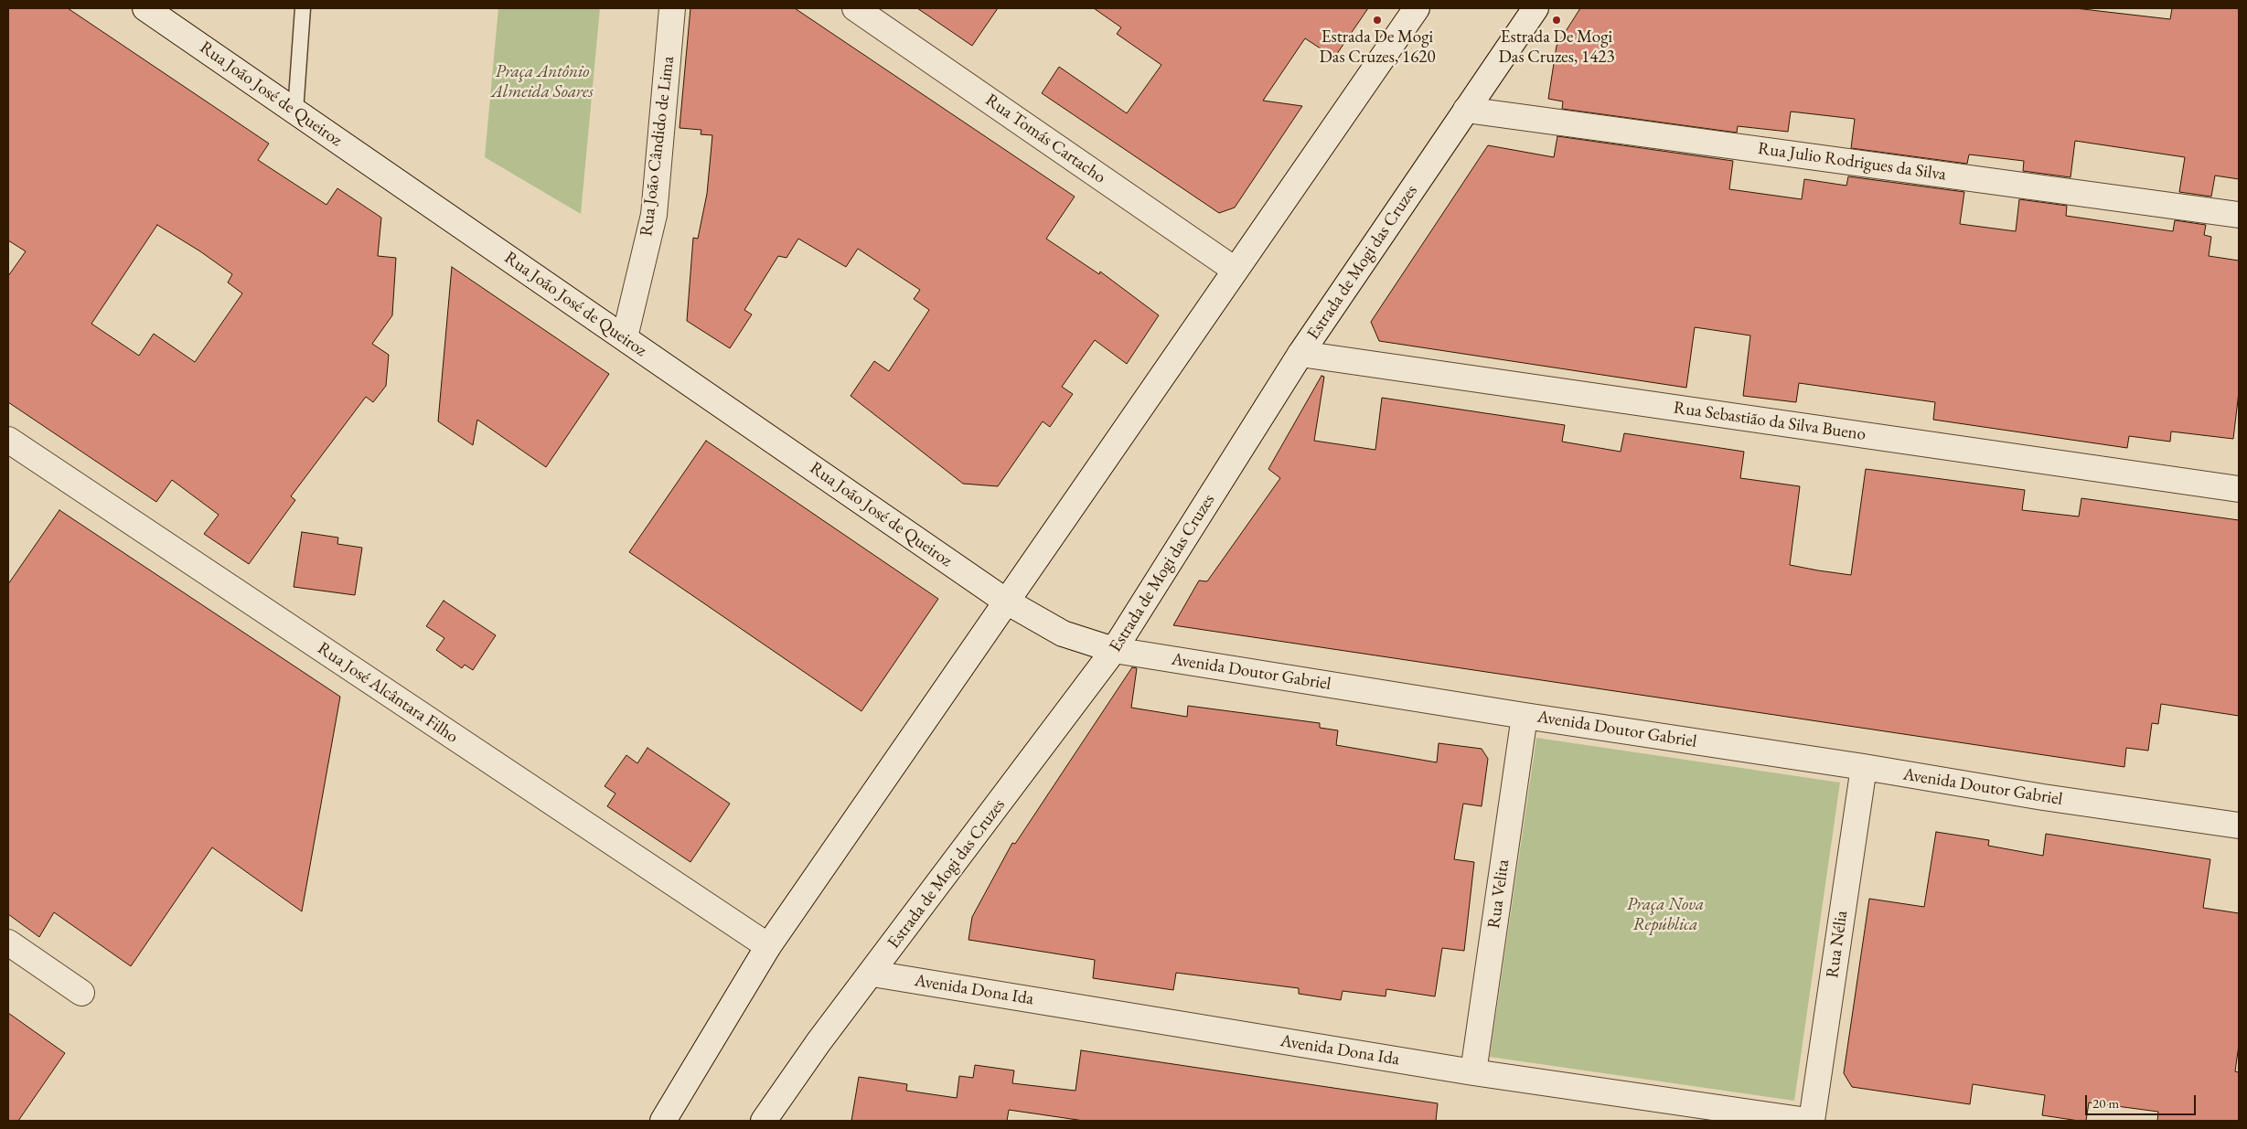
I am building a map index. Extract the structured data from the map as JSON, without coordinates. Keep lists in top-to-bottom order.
{
  "streets": {
    "street": [
      "Rua João José de Queiroz",
      "Rua Tomás Cartacho",
      "Rua João Cândido de Lima",
      "Rua Julio Rodrigues da Silva",
      "Estrada de Mogi das Cruzes",
      "Rua Sebastião da Silva Bueno",
      "Avenida Doutor Gabriel",
      "Rua José Alcântara Filho",
      "Rua Velita",
      "Rua Nélia",
      "Avenida Dona Ida"
    ]
  },
  "crossings": [
    ["Rua João José de Queiroz", "Rua João Cândido de Lima"],
    ["Rua João José de Queiroz", "Avenida Doutor Gabriel"],
    ["Rua Julio Rodrigues da Silva", "Estrada de Mogi das Cruzes"],
    ["Estrada de Mogi das Cruzes", "Rua Sebastião da Silva Bueno"],
    ["Estrada de Mogi das Cruzes", "Avenida Doutor Gabriel"],
    ["Estrada de Mogi das Cruzes", "Avenida Dona Ida"],
    ["Avenida Doutor Gabriel", "Rua Velita"],
    ["Avenida Doutor Gabriel", "Rua Nélia"],
    ["Rua Velita", "Avenida Dona Ida"]
  ],
  "parks": ["Praça Antônio Almeida Soares", "Praça Nova República"],
  "places": ["Estrada De Mogi Das Cruzes, 1620", "Estrada De Mogi Das Cruzes, 1423"],
  "scale_bar": "20 m"
}
